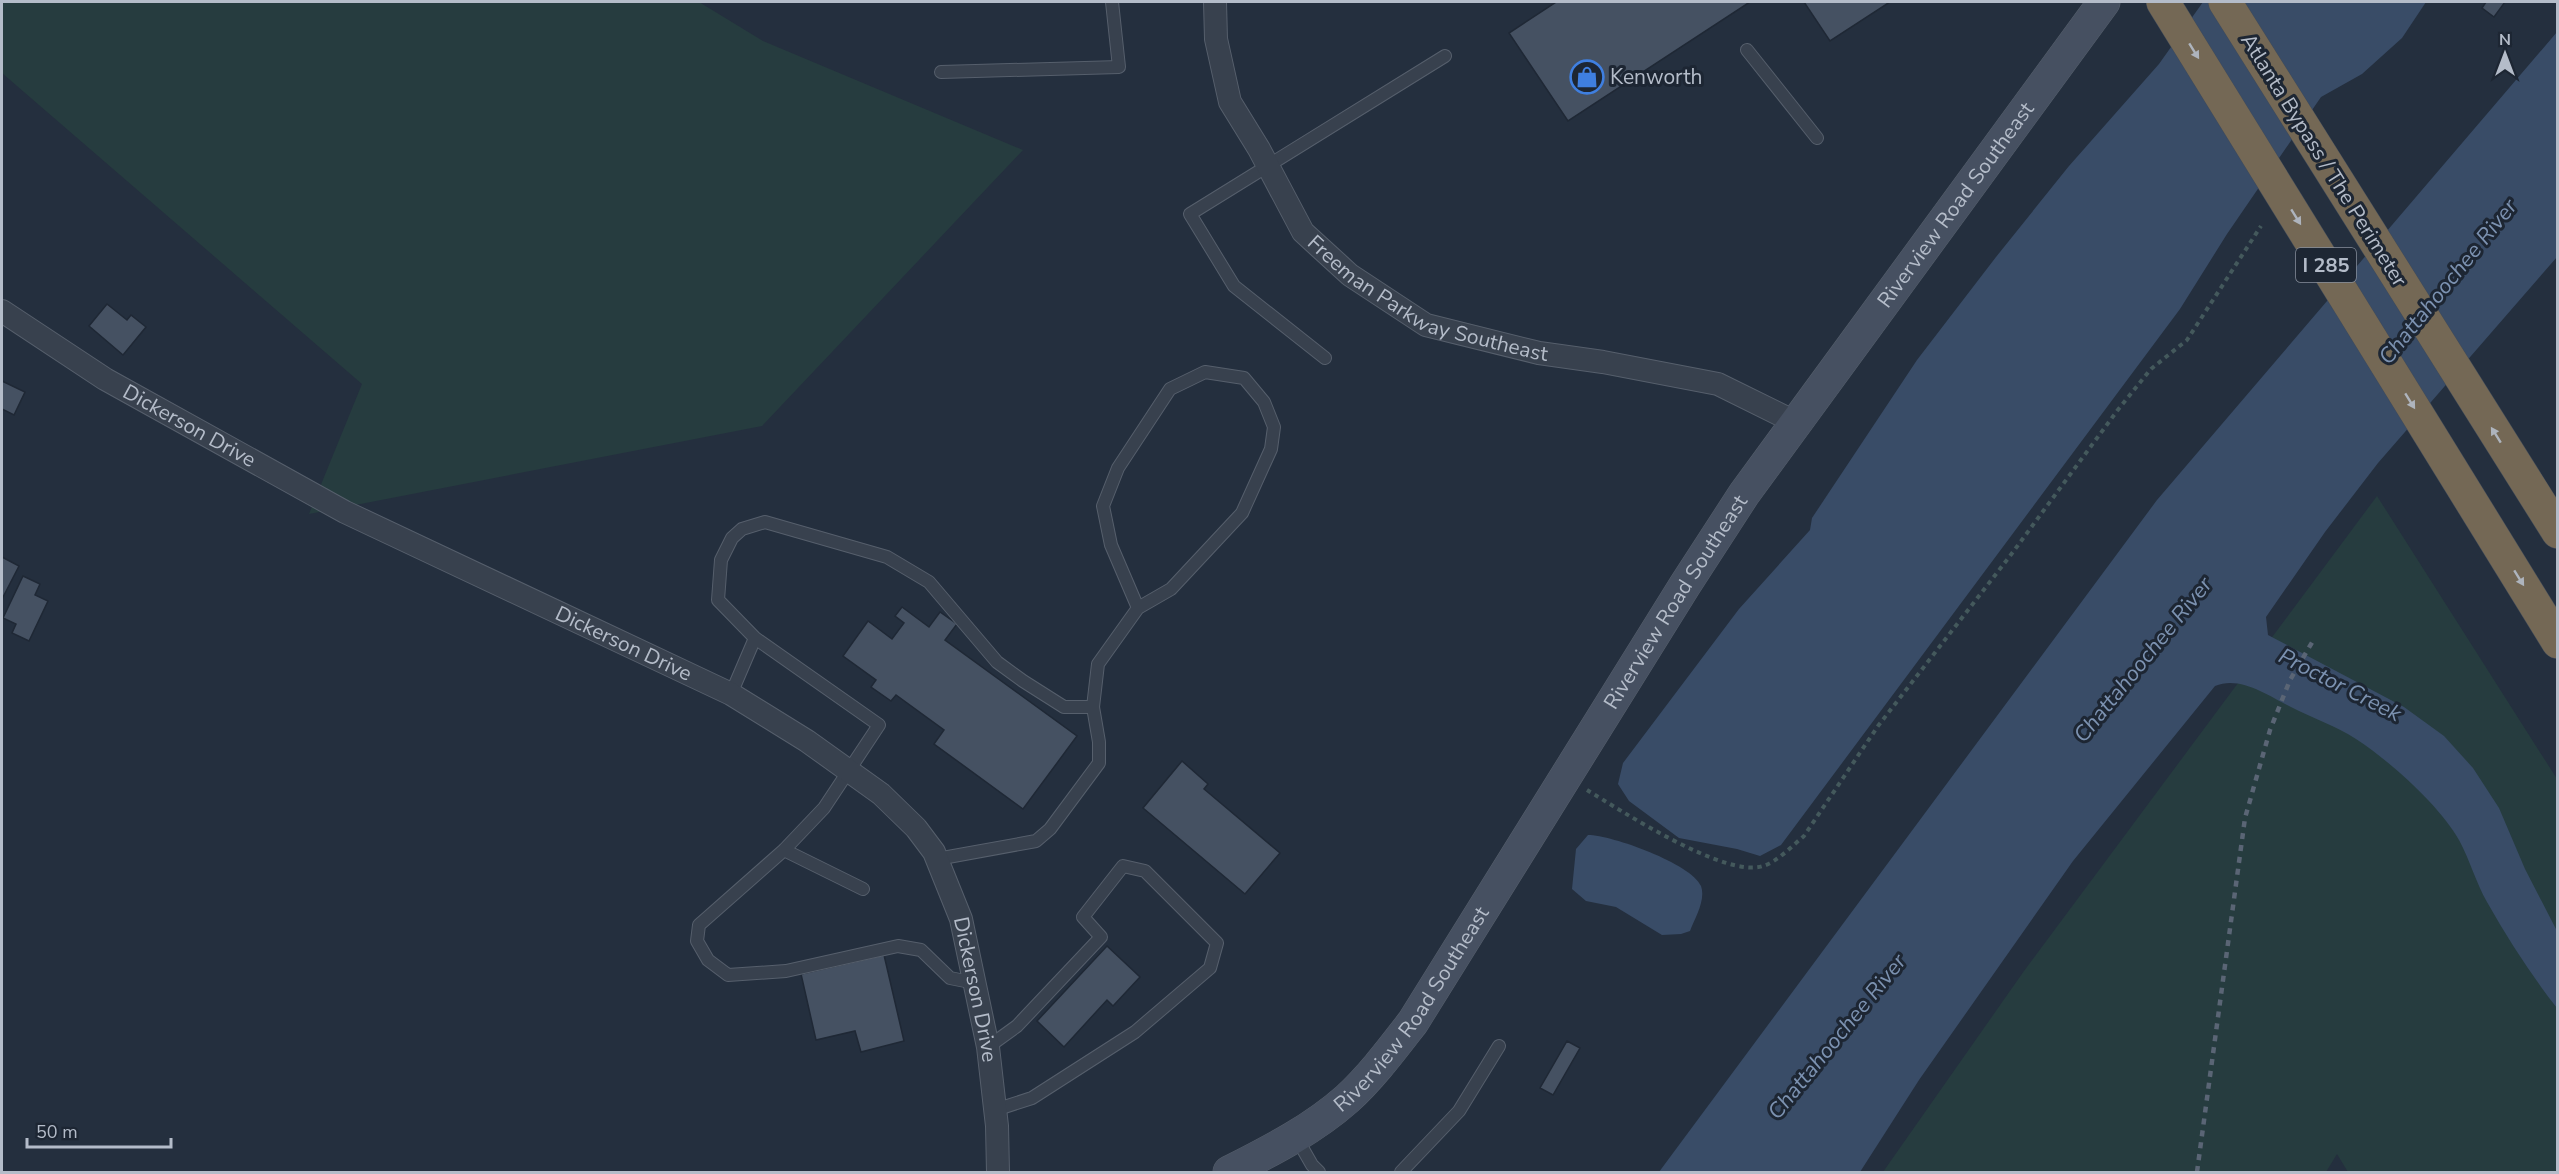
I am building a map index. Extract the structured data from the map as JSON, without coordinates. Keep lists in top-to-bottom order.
{
  "streets": {
    "highway": ["Atlanta Bypass / The Perimeter", "I 285"],
    "street": ["Riverview Road Southeast", "Freeman Parkway Southeast", "Dickerson Drive"]
  },
  "crossings": [
    ["Riverview Road Southeast", "Freeman Parkway Southeast"]
  ],
  "water": ["Chattahoochee River", "Proctor Creek"],
  "places": {
    "shop": ["Kenworth"]
  },
  "scale_bar": "50 m",
  "north": "top"
}
